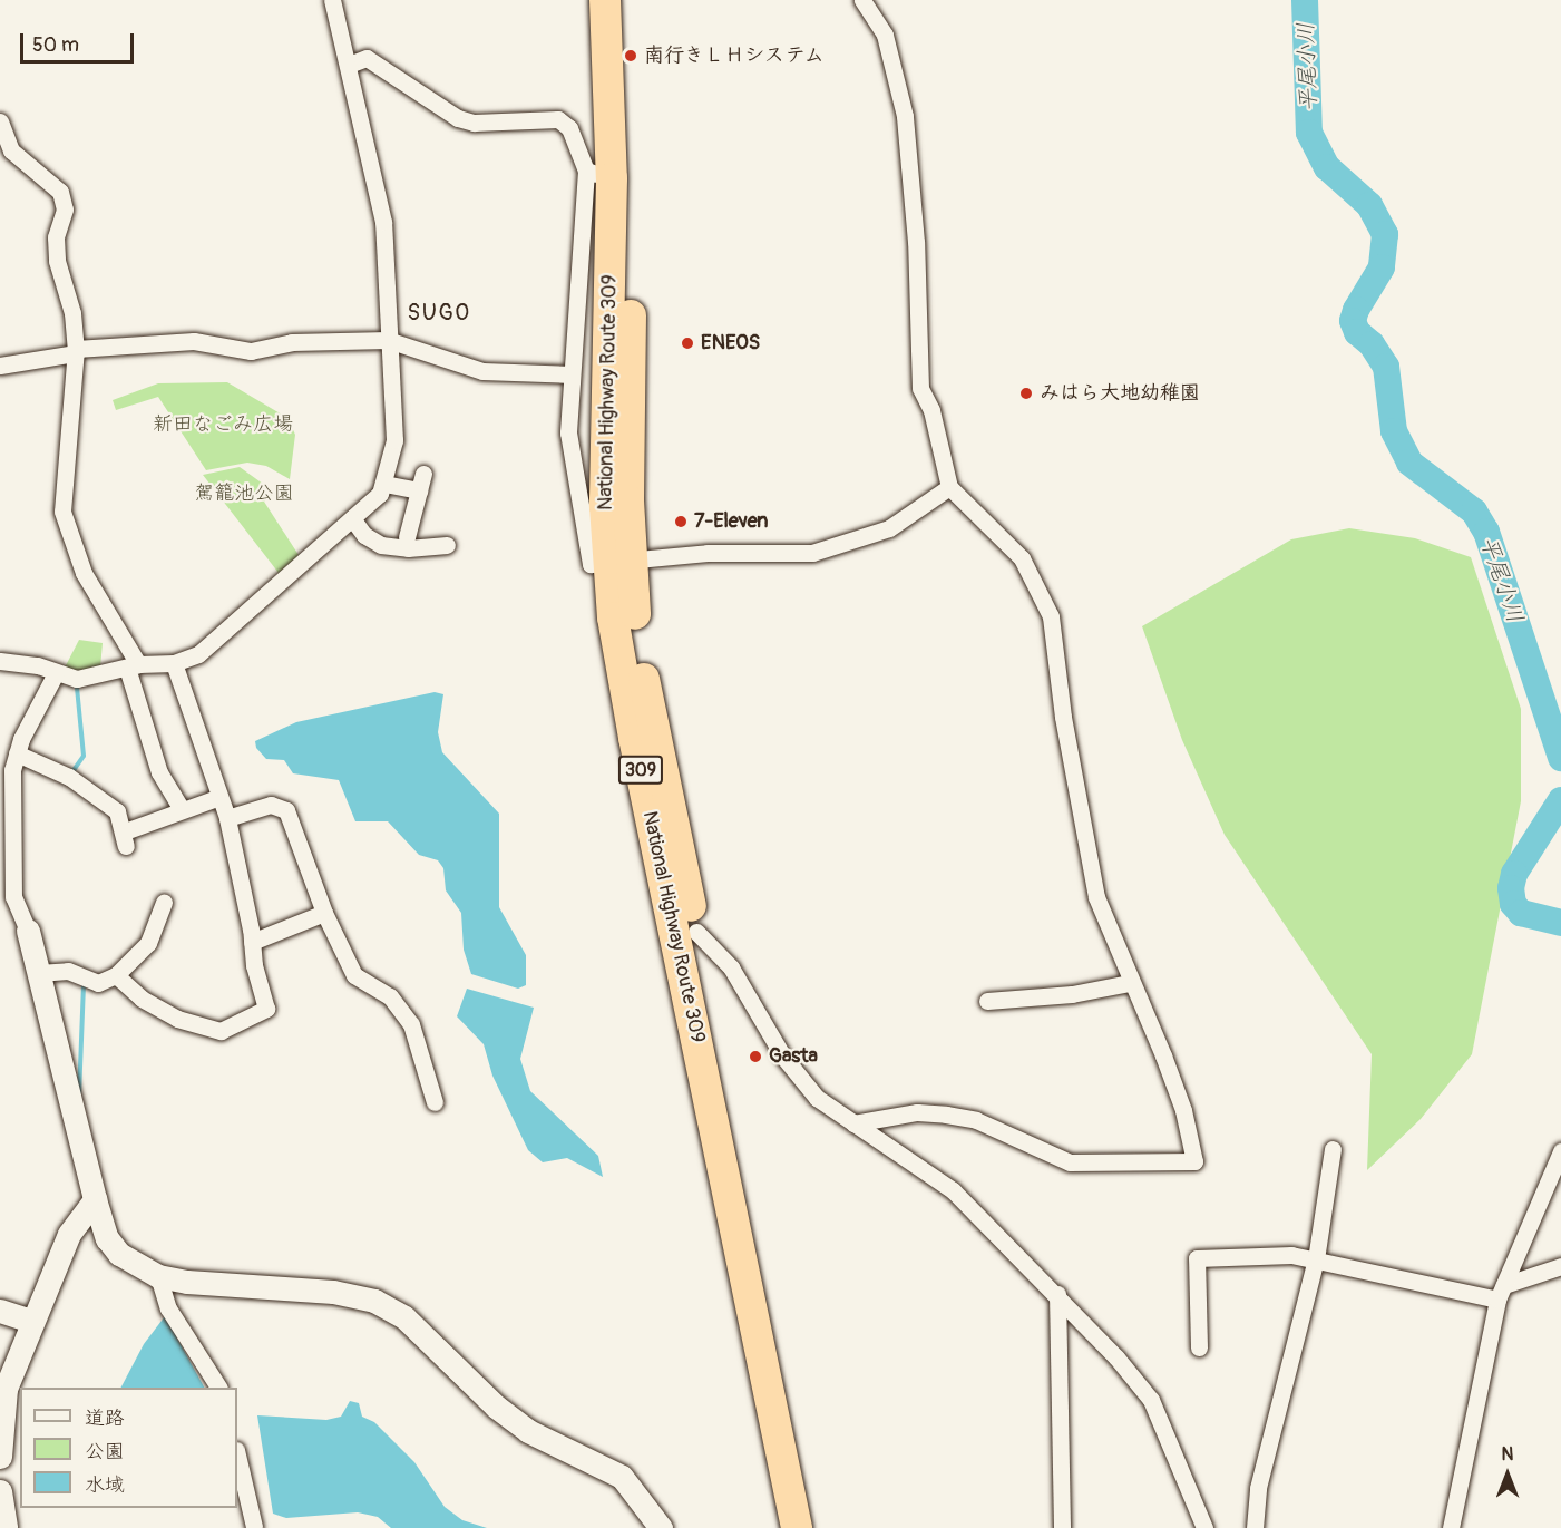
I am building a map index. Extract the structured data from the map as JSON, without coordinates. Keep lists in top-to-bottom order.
{
  "streets": {
    "highway": ["National Highway Route 309", "309"]
  },
  "districts": ["SUGO"],
  "water": ["平尾小川"],
  "parks": ["新田なごみ広場", "駕籠池公園"],
  "places": [
    "南行きＬＨシステム",
    "ENEOS",
    "みはら大地幼稚園",
    "7-Eleven",
    "Gasta"
  ],
  "legend": ["道路", "公園", "水域"],
  "scale_bar": "50 m",
  "north": "top"
}
